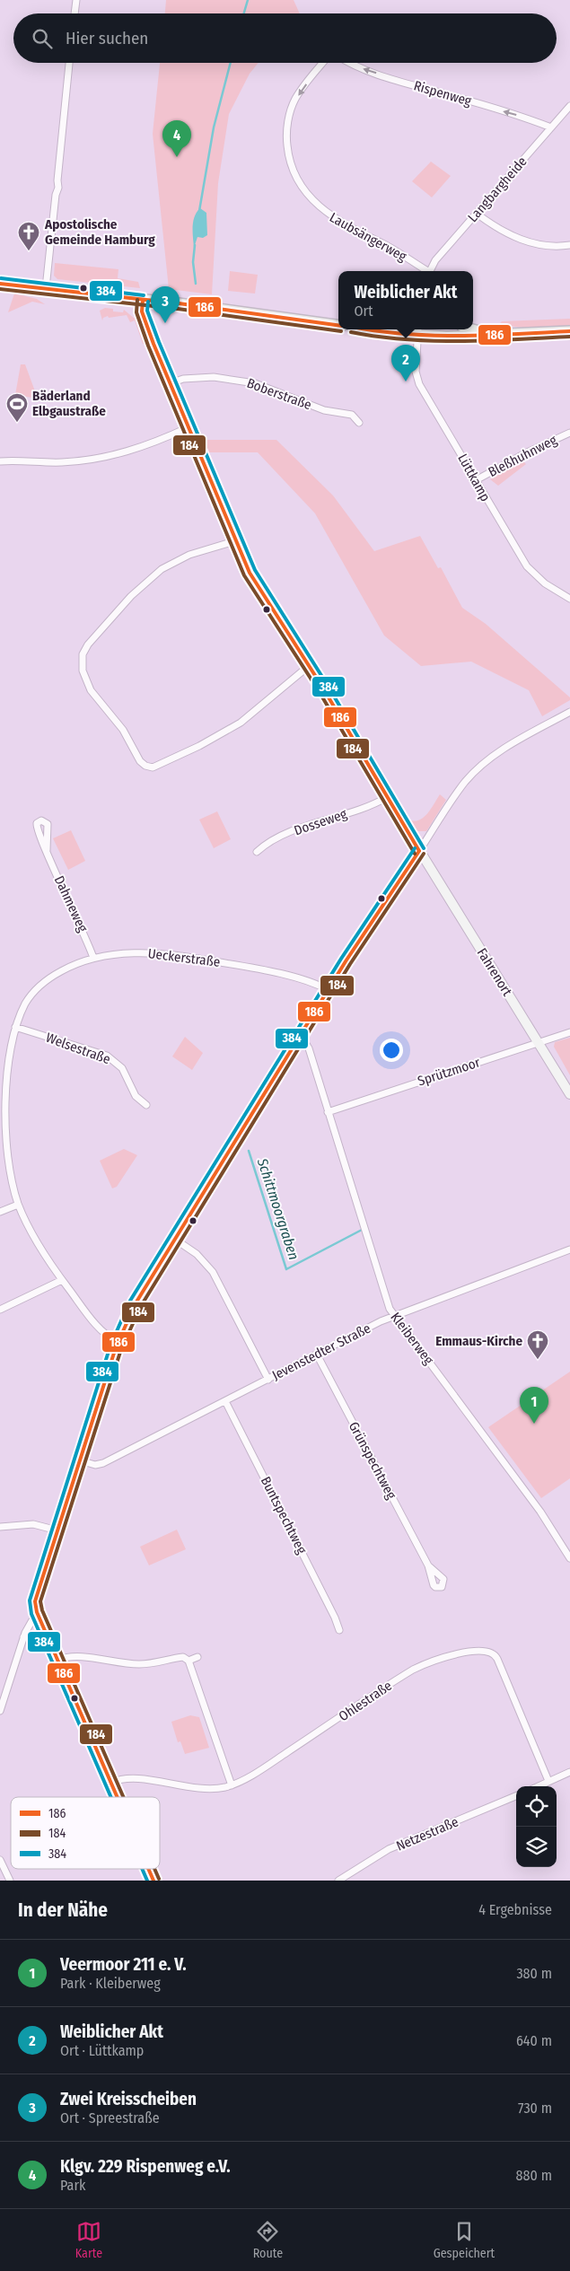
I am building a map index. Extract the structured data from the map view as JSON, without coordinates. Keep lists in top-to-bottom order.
{
  "streets": {
    "street": [
      "Rispenweg",
      "Langbargheide",
      "Laubsängerweg",
      "Boberstraße",
      "Bleßhuhnweg",
      "Lüttkamp",
      "Dosseweg",
      "Dahmeweg",
      "Ueckerstraße",
      "Fahrenort",
      "Welsestraße",
      "Sprützmoor",
      "Kleiberweg",
      "Jevenstedter Straße",
      "Grünspechtweg",
      "Buntspechtweg",
      "Ohlestraße",
      "Netzestraße"
    ]
  },
  "crossings": [
    ["Rispenweg", "Langbargheide"],
    ["Boberstraße", "Fahrenort"],
    ["Bleßhuhnweg", "Lüttkamp"],
    ["Dosseweg", "Fahrenort"],
    ["Dahmeweg", "Ueckerstraße"],
    ["Ueckerstraße", "Welsestraße"],
    ["Fahrenort", "Sprützmoor"],
    ["Sprützmoor", "Kleiberweg"],
    ["Kleiberweg", "Jevenstedter Straße"],
    ["Jevenstedter Straße", "Grünspechtweg"],
    ["Jevenstedter Straße", "Buntspechtweg"]
  ],
  "one_way": ["Rispenweg", "Laubsängerweg"],
  "water": ["Schittmoorgraben"],
  "places": {
    "church": ["Apostolische Gemeinde Hamburg", "Emmaus-Kirche"],
    "sports": ["Bäderland Elbgaustraße"]
  },
  "lines": ["transit line 384", "transit line 186", "transit line 184"],
  "legend": ["186", "184", "384"],
  "page": {
    "search": "Hier suchen",
    "pins": [
      "4",
      "3",
      "2",
      "1"
    ],
    "popup": ["Weiblicher Akt", "Ort"],
    "heading": ["In der Nähe", "4 Ergebnisse"],
    "list": [
      {
        "mark": "1",
        "name": "Veermoor 211 e. V.",
        "note": "Park · Kleiberweg",
        "value": "380 m"
      },
      {
        "mark": "2",
        "name": "Weiblicher Akt",
        "note": "Ort · Lüttkamp",
        "value": "640 m"
      },
      {
        "mark": "3",
        "name": "Zwei Kreisscheiben",
        "note": "Ort · Spreestraße",
        "value": "730 m"
      },
      {
        "mark": "4",
        "name": "Klgv. 229 Rispenweg e.V.",
        "note": "Park",
        "value": "880 m"
      }
    ],
    "nav": ["Karte", "Route", "Gespeichert"]
  }
}
